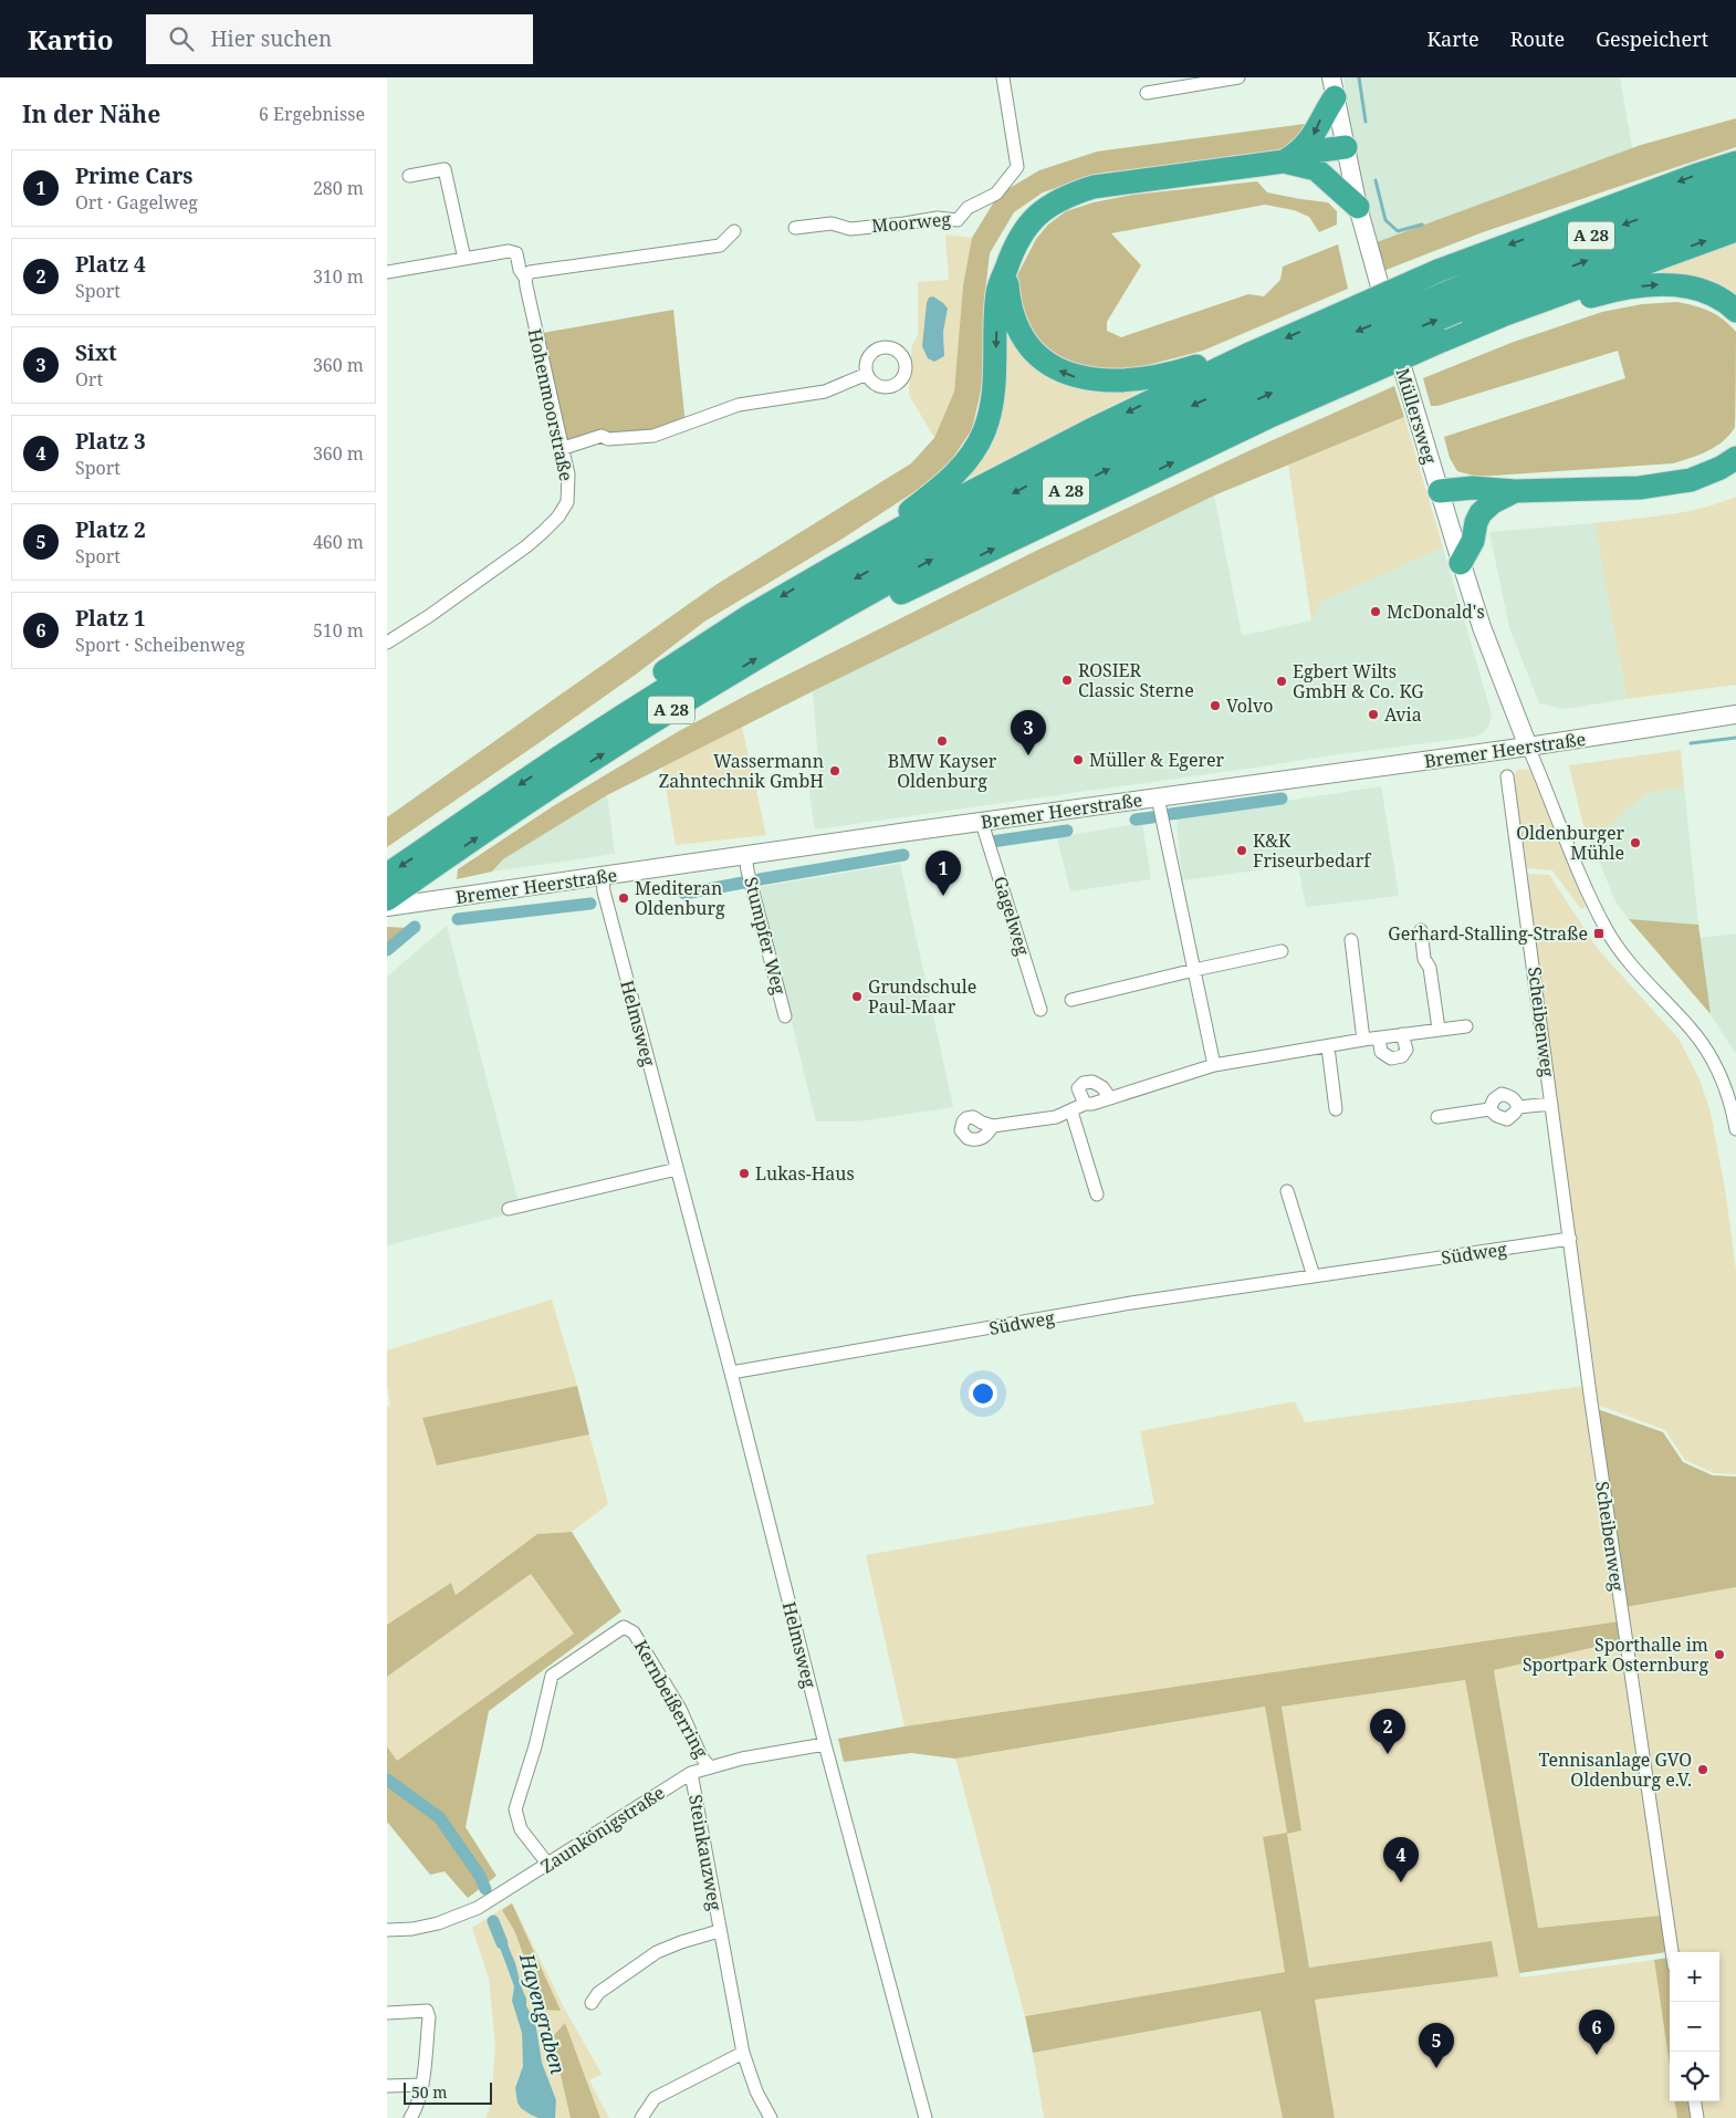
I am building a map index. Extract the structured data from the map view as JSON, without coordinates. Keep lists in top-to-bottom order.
{
  "streets": {
    "highway": ["A 28"],
    "street": [
      "Moorweg",
      "Hohenmoorstraße",
      "Müllersweg",
      "Bremer Heerstraße",
      "Gagelweg",
      "Stumpfer Weg",
      "Scheibenweg",
      "Helmsweg",
      "Südweg",
      "Kernbeißerring",
      "Zaunkönigstraße",
      "Steinkauzweg"
    ]
  },
  "crossings": [
    ["Müllersweg", "Bremer Heerstraße"],
    ["Bremer Heerstraße", "Gagelweg"],
    ["Bremer Heerstraße", "Stumpfer Weg"],
    ["Bremer Heerstraße", "Helmsweg"],
    ["Scheibenweg", "Südweg"],
    ["Helmsweg", "Südweg"],
    ["Helmsweg", "Zaunkönigstraße"],
    ["Kernbeißerring", "Zaunkönigstraße"],
    ["Zaunkönigstraße", "Steinkauzweg"]
  ],
  "water": ["Hayengraben"],
  "places": {
    "other": [
      "McDonald's",
      "ROSIER Classic Sterne",
      "Egbert Wilts GmbH & Co. KG",
      "Volvo",
      "Avia",
      "BMW Kayser Oldenburg",
      "Müller & Egerer",
      "Wassermann Zahntechnik GmbH",
      "Oldenburger Mühle",
      "K&K Friseurbedarf",
      "Mediteran Oldenburg",
      "Grundschule Paul-Maar",
      "Lukas-Haus",
      "Sporthalle im Sportpark Osternburg",
      "Tennisanlage GVO Oldenburg e.V."
    ],
    "transit": ["Gerhard-Stalling-Straße"]
  },
  "scale_bar": "50 m",
  "page": {
    "header": "Kartio",
    "search": "Hier suchen",
    "nav": ["Karte", "Route", "Gespeichert"],
    "heading": ["In der Nähe", "6 Ergebnisse"],
    "list": [
      {
        "mark": "1",
        "name": "Prime Cars",
        "note": "Ort · Gagelweg",
        "value": "280 m"
      },
      {
        "mark": "2",
        "name": "Platz 4",
        "note": "Sport",
        "value": "310 m"
      },
      {
        "mark": "3",
        "name": "Sixt",
        "note": "Ort",
        "value": "360 m"
      },
      {
        "mark": "4",
        "name": "Platz 3",
        "note": "Sport",
        "value": "360 m"
      },
      {
        "mark": "5",
        "name": "Platz 2",
        "note": "Sport",
        "value": "460 m"
      },
      {
        "mark": "6",
        "name": "Platz 1",
        "note": "Sport · Scheibenweg",
        "value": "510 m"
      }
    ],
    "pins": [
      "3",
      "1",
      "2",
      "4",
      "6",
      "5"
    ],
    "map_buttons": ["+", "−"],
    "scale": "50 m"
  }
}
